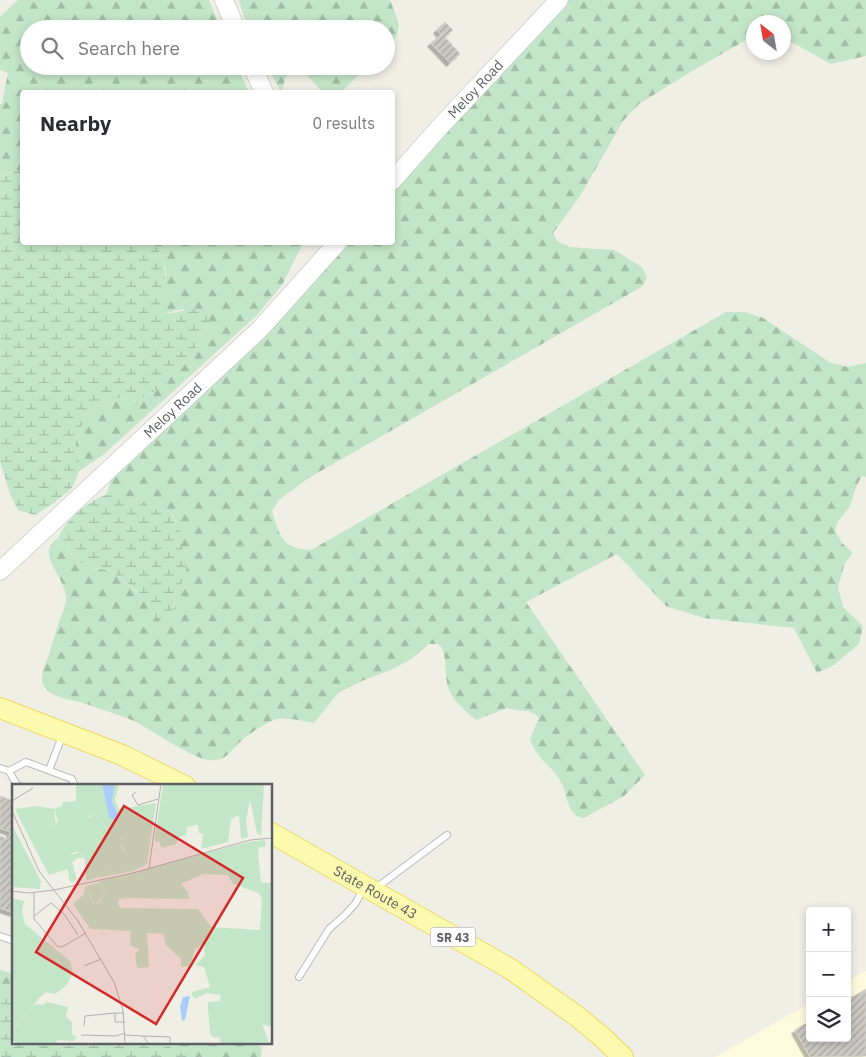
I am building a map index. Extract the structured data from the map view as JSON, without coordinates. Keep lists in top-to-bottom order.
{
  "streets": {
    "main road": ["State Route 43", "SR 43"],
    "street": ["Meloy Road"]
  },
  "north": "top left",
  "page": {
    "search": "Search here",
    "heading": ["Nearby", "0 results"],
    "map_buttons": ["+", "−"]
  }
}
